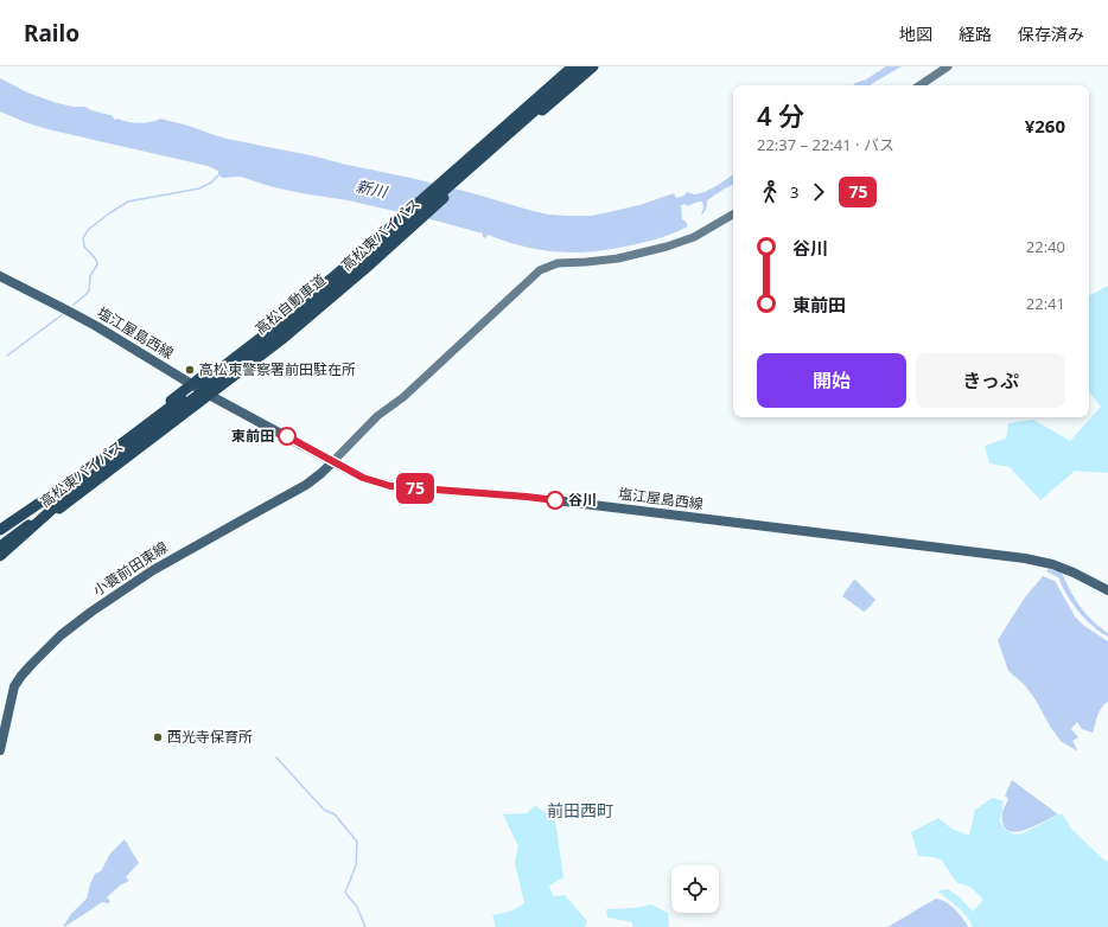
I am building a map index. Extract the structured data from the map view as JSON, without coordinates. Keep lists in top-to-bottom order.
{
  "streets": {
    "highway": ["高松東バイパス", "高松自動車道"],
    "main road": ["塩江屋島西線", "小蓑前田東線"]
  },
  "crossings": [
    ["高松東バイパス", "塩江屋島西線"],
    ["塩江屋島西線", "小蓑前田東線"]
  ],
  "districts": ["前田西町"],
  "water": ["新川"],
  "places": [
    "高松東警察署前田駐在所",
    "東前田",
    "谷川",
    "西光寺保育所"
  ],
  "lines": ["bus line 75"],
  "page": {
    "header": "Railo",
    "nav": ["地図", "経路", "保存済み"],
    "on_map": "75",
    "heading": ["4 分", "22:37 – 22:41 · バス", "¥260"],
    "legs": ["3", "75"],
    "list": [
      {
        "name": "谷川",
        "value": "22:40"
      },
      {
        "name": "東前田",
        "value": "22:41"
      }
    ],
    "buttons": ["開始", "きっぷ"]
  }
}
